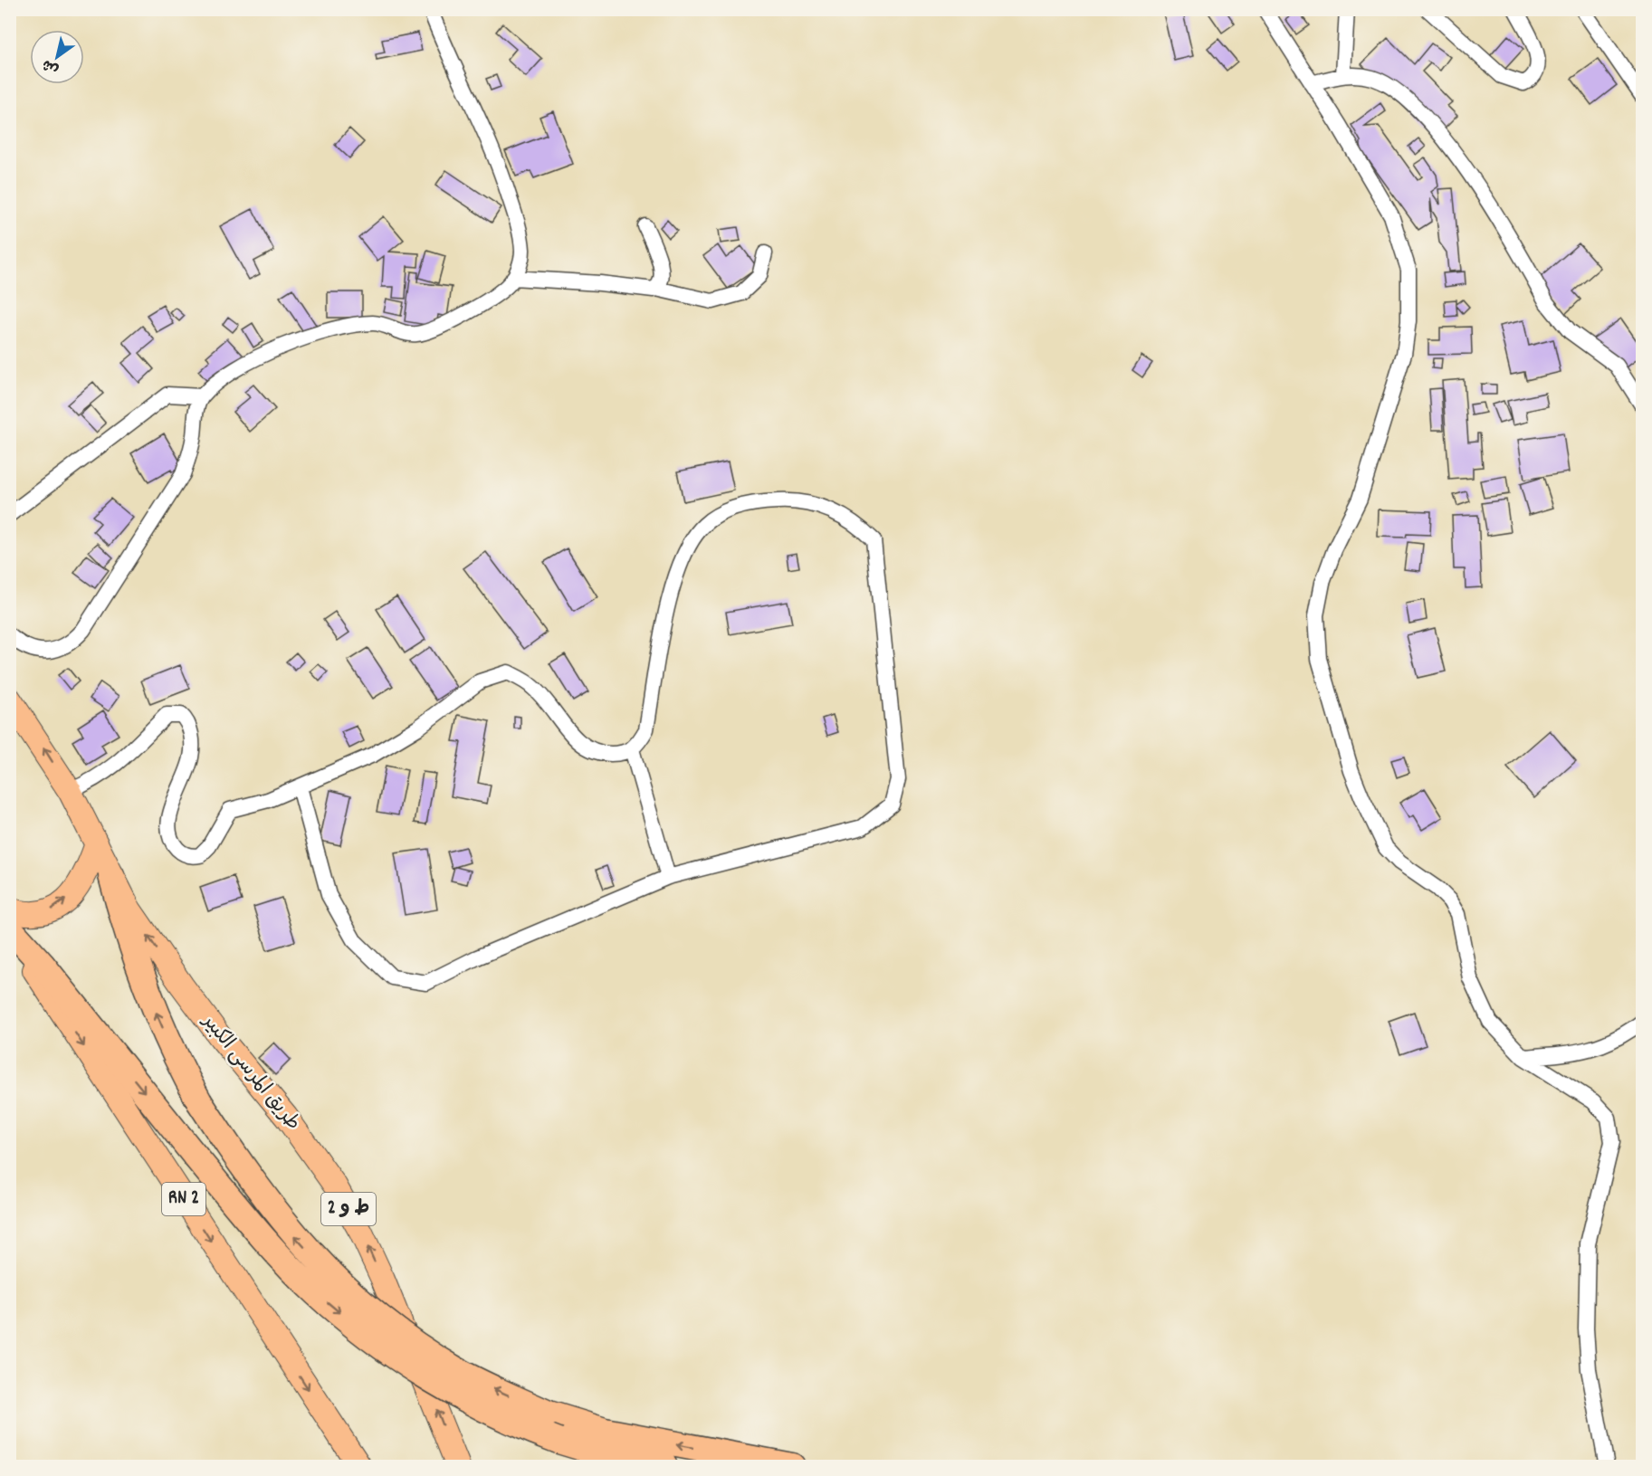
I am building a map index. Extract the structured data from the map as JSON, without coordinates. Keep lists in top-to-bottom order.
{
  "streets": {
    "main road": ["طريق المرسى الكبير", "RN 2", "ط و 2"]
  },
  "north": "bottom left"
}
